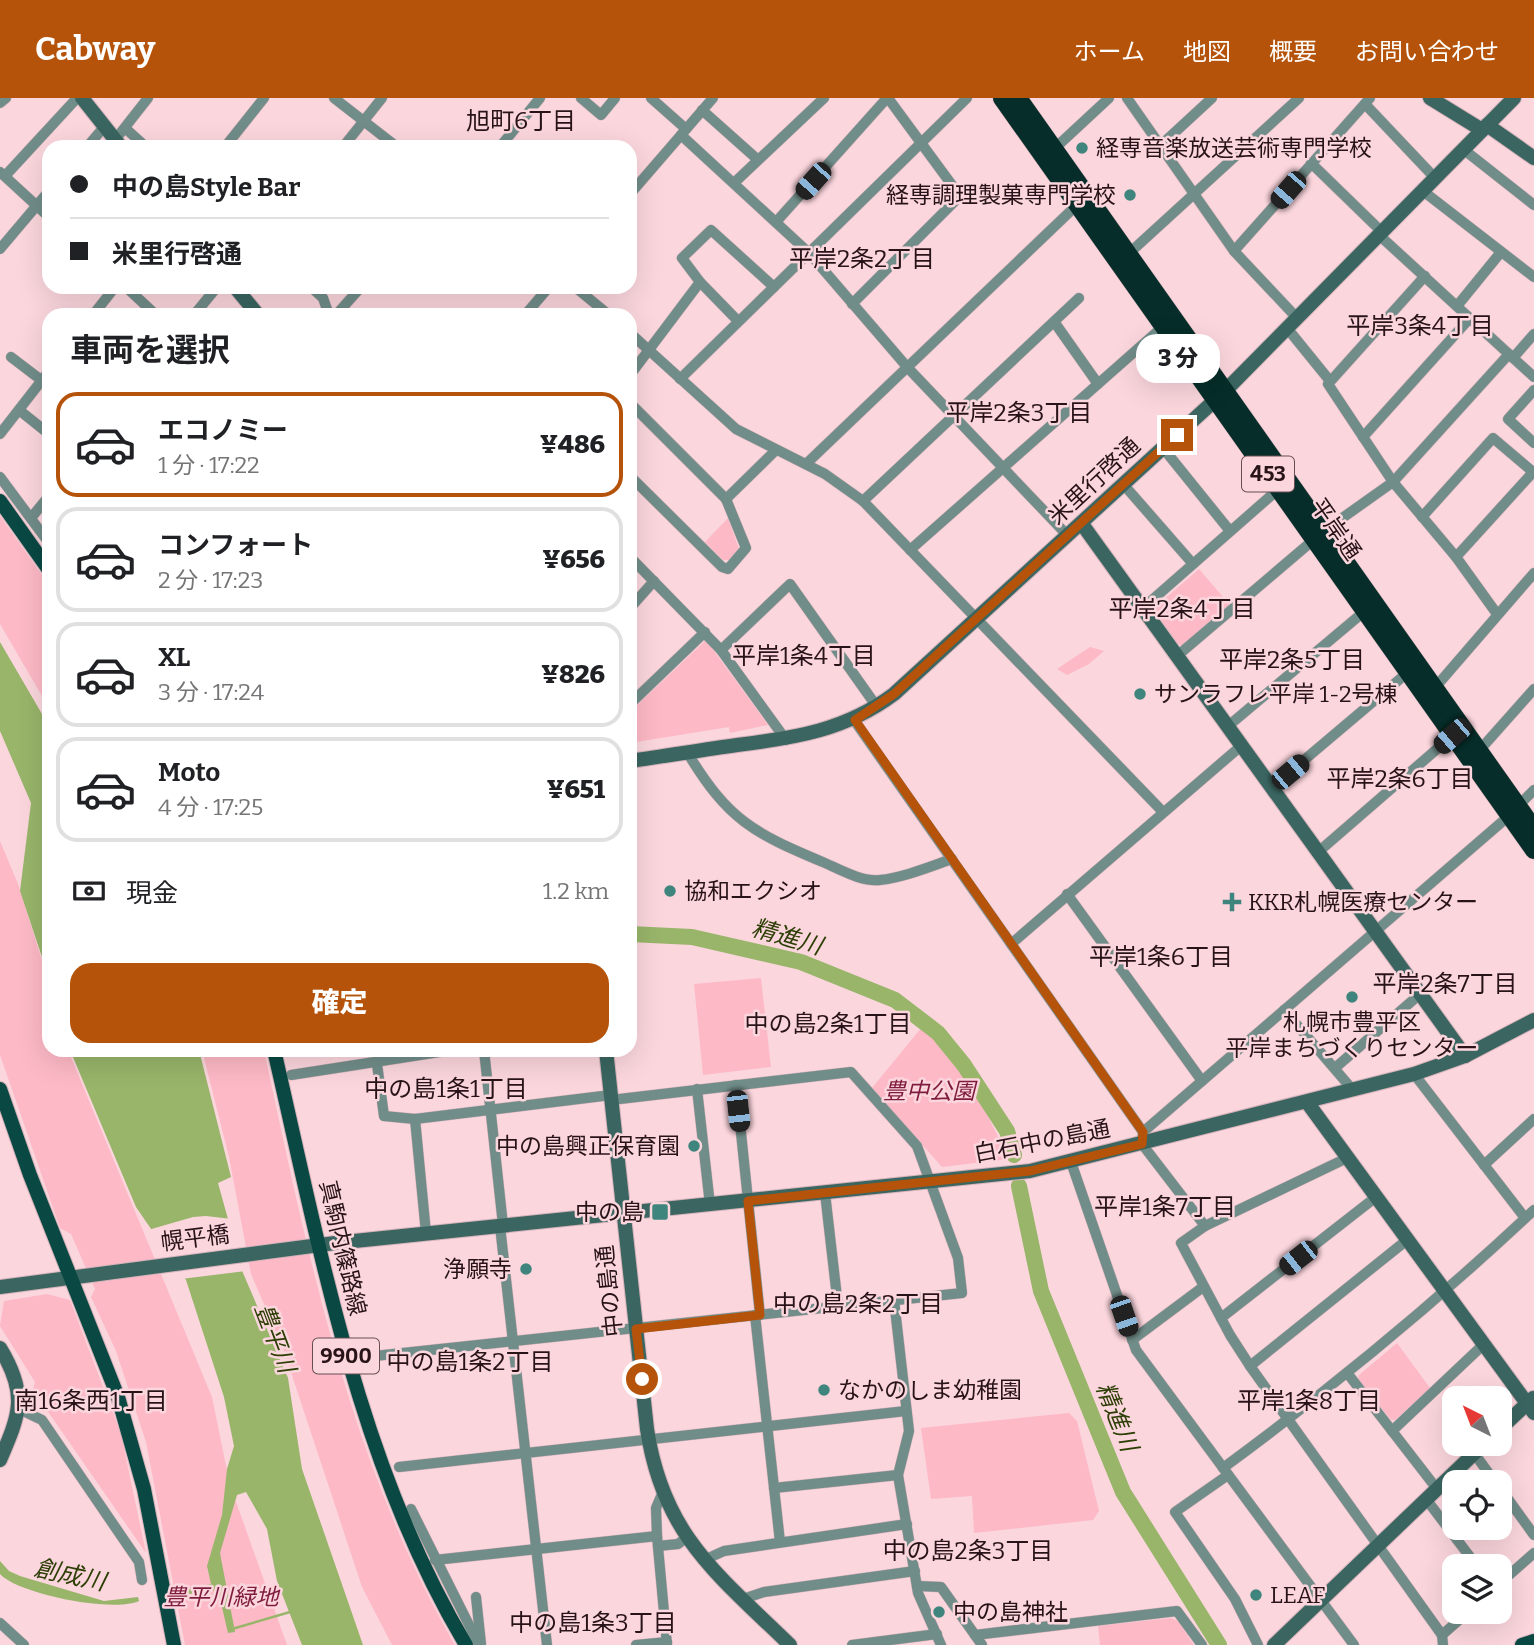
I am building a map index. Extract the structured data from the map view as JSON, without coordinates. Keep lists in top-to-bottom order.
{
  "streets": {
    "highway": ["453", "平岸通"],
    "main road": ["真駒内篠路線", "9900"],
    "street": [
      "米里行啓通",
      "白石中の島通",
      "幌平橋",
      "中の島通"
    ]
  },
  "crossings": [
    ["米里行啓通", "平岸通"],
    ["白石中の島通", "幌平橋"],
    ["白石中の島通", "中の島通"],
    ["幌平橋", "真駒内篠路線"]
  ],
  "districts": [
    "旭町6丁目",
    "平岸2条2丁目",
    "平岸3条4丁目",
    "平岸2条3丁目",
    "平岸2条4丁目",
    "平岸1条4丁目",
    "平岸2条5丁目",
    "平岸2条6丁目",
    "平岸1条6丁目",
    "平岸2条7丁目",
    "中の島2条1丁目",
    "中の島1条1丁目",
    "平岸1条7丁目",
    "中の島2条2丁目",
    "中の島1条2丁目",
    "南16条西1丁目",
    "平岸1条8丁目",
    "中の島2条3丁目",
    "中の島1条3丁目"
  ],
  "water": ["精進川", "豊平川", "創成川"],
  "parks": ["豊中公園", "豊平川緑地"],
  "places": {
    "other": [
      "経専音楽放送芸術専門学校",
      "経専調理製菓専門学校",
      "サンラフレ平岸 1-2号棟",
      "協和エクシオ",
      "札幌市豊平区 平岸まちづくりセンター",
      "中の島興正保育園",
      "浄願寺",
      "なかのしま幼稚園",
      "LEAF",
      "中の島神社"
    ],
    "health": ["KKR札幌医療センター"],
    "transit": ["中の島"]
  },
  "north": "top left",
  "page": {
    "header": "Cabway",
    "nav": [
      "ホーム",
      "地図",
      "概要",
      "お問い合わせ"
    ],
    "banner": ["中の島Style Bar", "米里行啓通"],
    "heading": "車両を選択",
    "bubble": "3 分",
    "list": [
      {
        "name": "エコノミー",
        "note": "1 分 · 17:22",
        "value": "¥486"
      },
      {
        "name": "コンフォート",
        "note": "2 分 · 17:23",
        "value": "¥656"
      },
      {
        "name": "XL",
        "note": "3 分 · 17:24",
        "value": "¥826"
      },
      {
        "name": "Moto",
        "note": "4 分 · 17:25",
        "value": "¥651"
      }
    ],
    "pay": ["現金", "1.2 km"],
    "buttons": "確定"
  }
}
